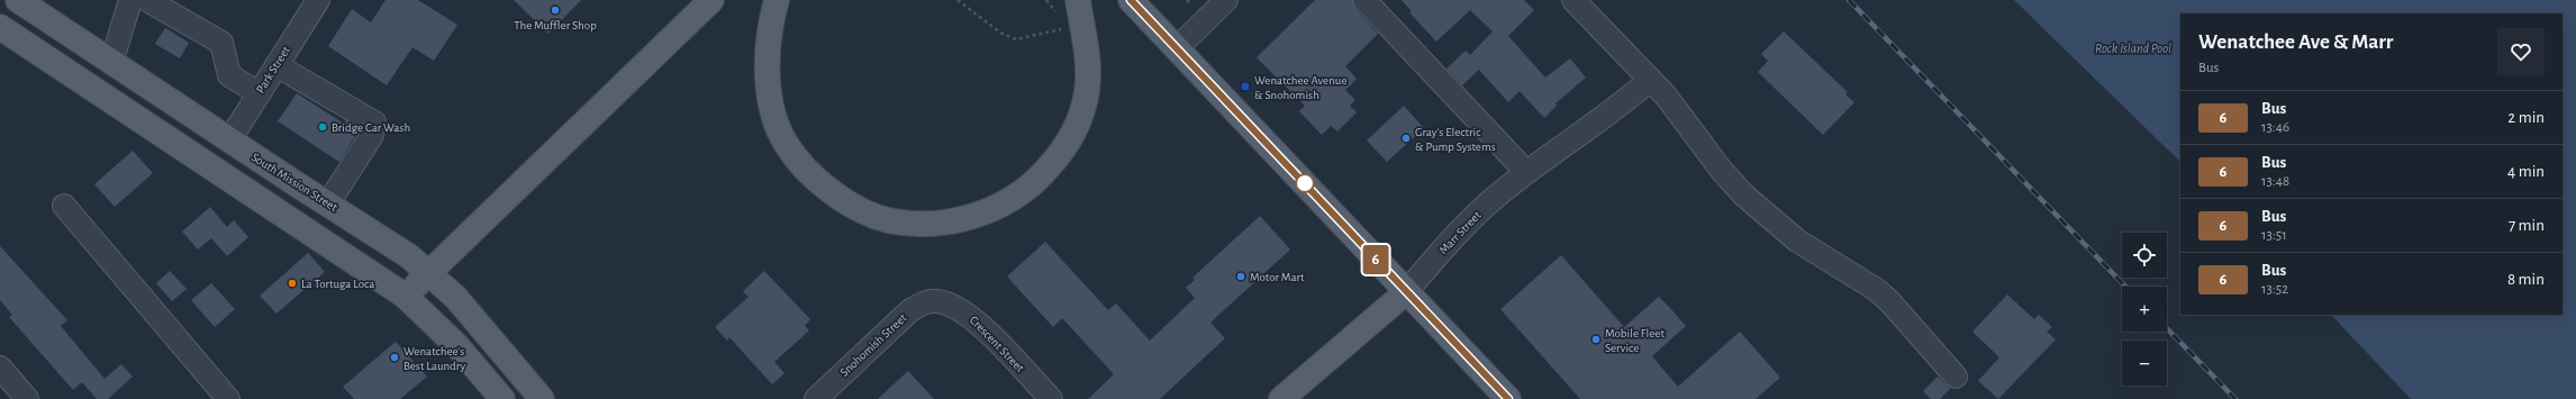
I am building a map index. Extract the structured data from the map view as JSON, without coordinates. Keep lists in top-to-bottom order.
{
  "streets": {
    "main road": ["South Mission Street", "Marr Street"],
    "street": ["Park Street", "Crescent Street", "Snohomish Street"]
  },
  "crossings": [
    ["Park Street", "South Mission Street"],
    ["Crescent Street", "Snohomish Street"]
  ],
  "water": ["Rock Island Pool"],
  "places": {
    "other": [
      "The Muffler Shop",
      "Bridge Car Wash",
      "Gray's Electric & Pump Systems",
      "Motor Mart",
      "La Tortuga Loca",
      "Mobile Fleet Service",
      "Wenatchee's Best Laundry"
    ],
    "transit": ["Wenatchee Avenue & Snohomish"]
  },
  "lines": ["bus line 6"],
  "page": {
    "on_map": "6",
    "heading": ["Wenatchee Ave & Marr", "Bus"],
    "list": [
      {
        "mark": "6",
        "name": "Bus",
        "note": "13:46",
        "value": "2 min"
      },
      {
        "mark": "6",
        "name": "Bus",
        "note": "13:48",
        "value": "4 min"
      },
      {
        "mark": "6",
        "name": "Bus",
        "note": "13:51",
        "value": "7 min"
      },
      {
        "mark": "6",
        "name": "Bus",
        "note": "13:52",
        "value": "8 min"
      }
    ],
    "map_buttons": ["+", "−"]
  }
}
